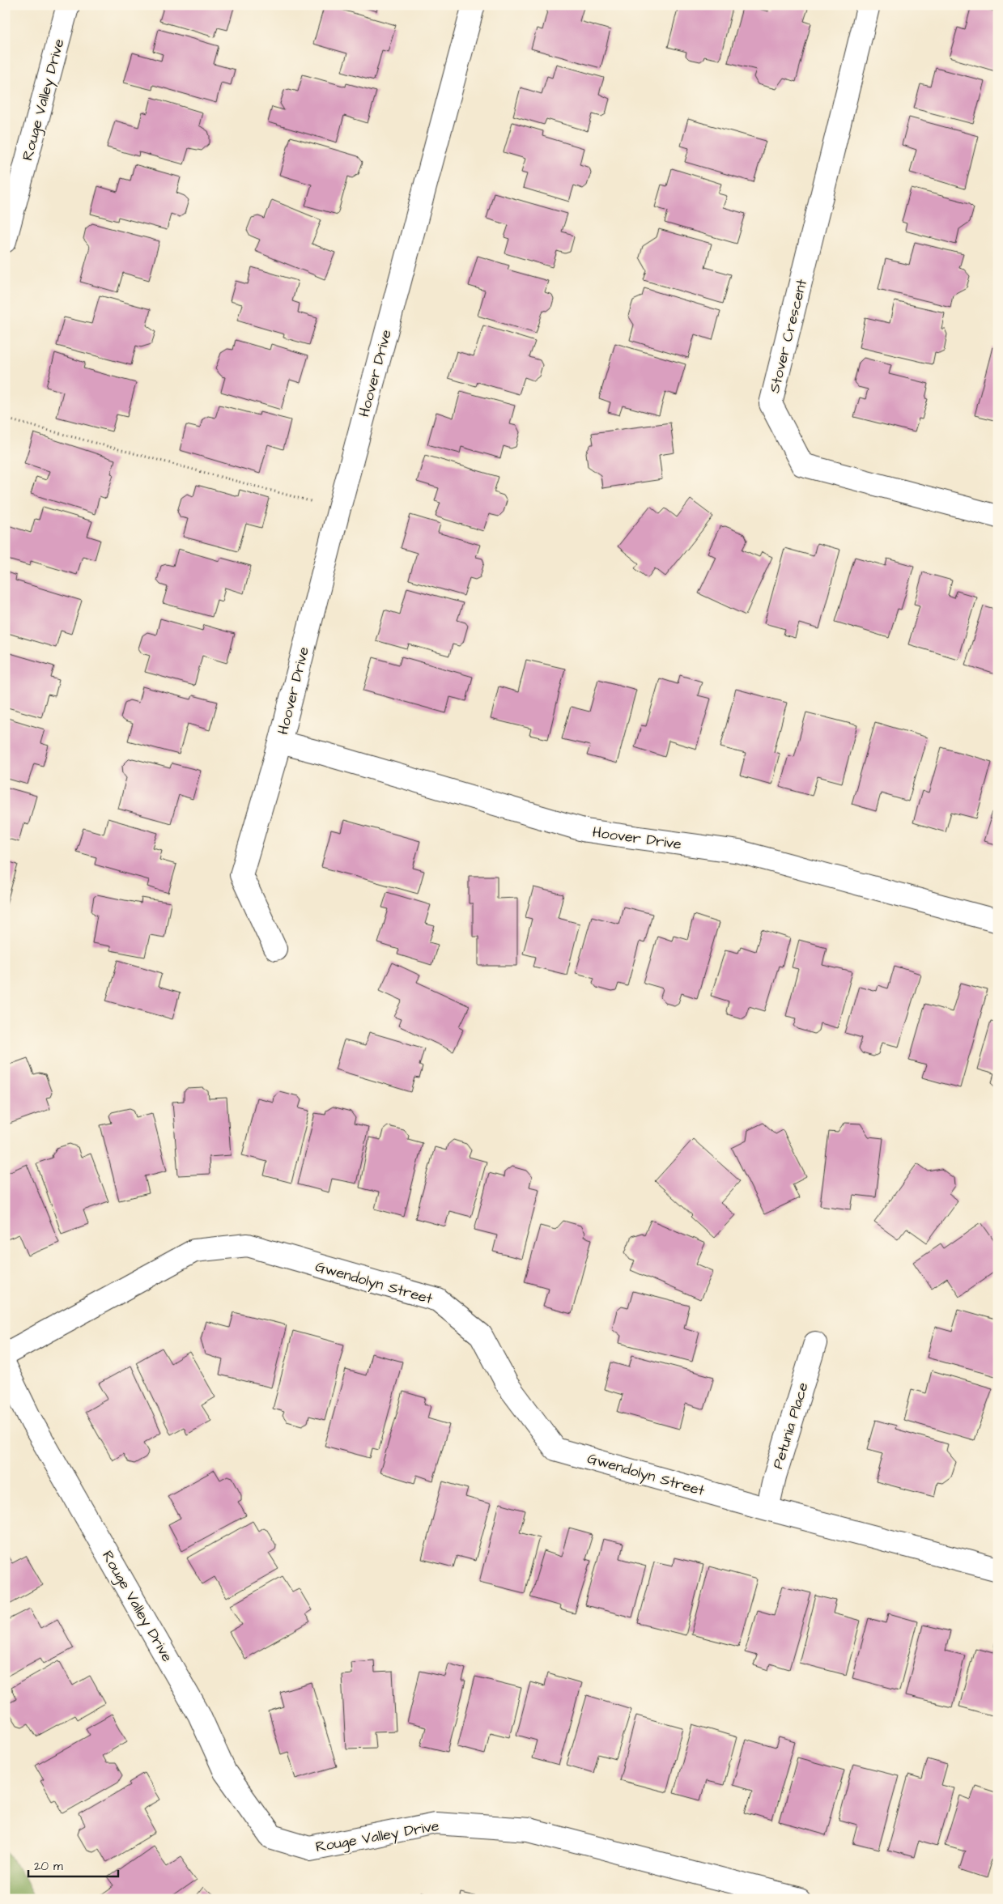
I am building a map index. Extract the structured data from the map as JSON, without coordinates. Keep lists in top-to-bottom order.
{
  "streets": {
    "street": [
      "Rouge Valley Drive",
      "Stover Crescent",
      "Hoover Drive",
      "Gwendolyn Street",
      "Petunia Place"
    ]
  },
  "crossings": [
    ["Gwendolyn Street", "Petunia Place"]
  ],
  "scale_bar": "20 m"
}
